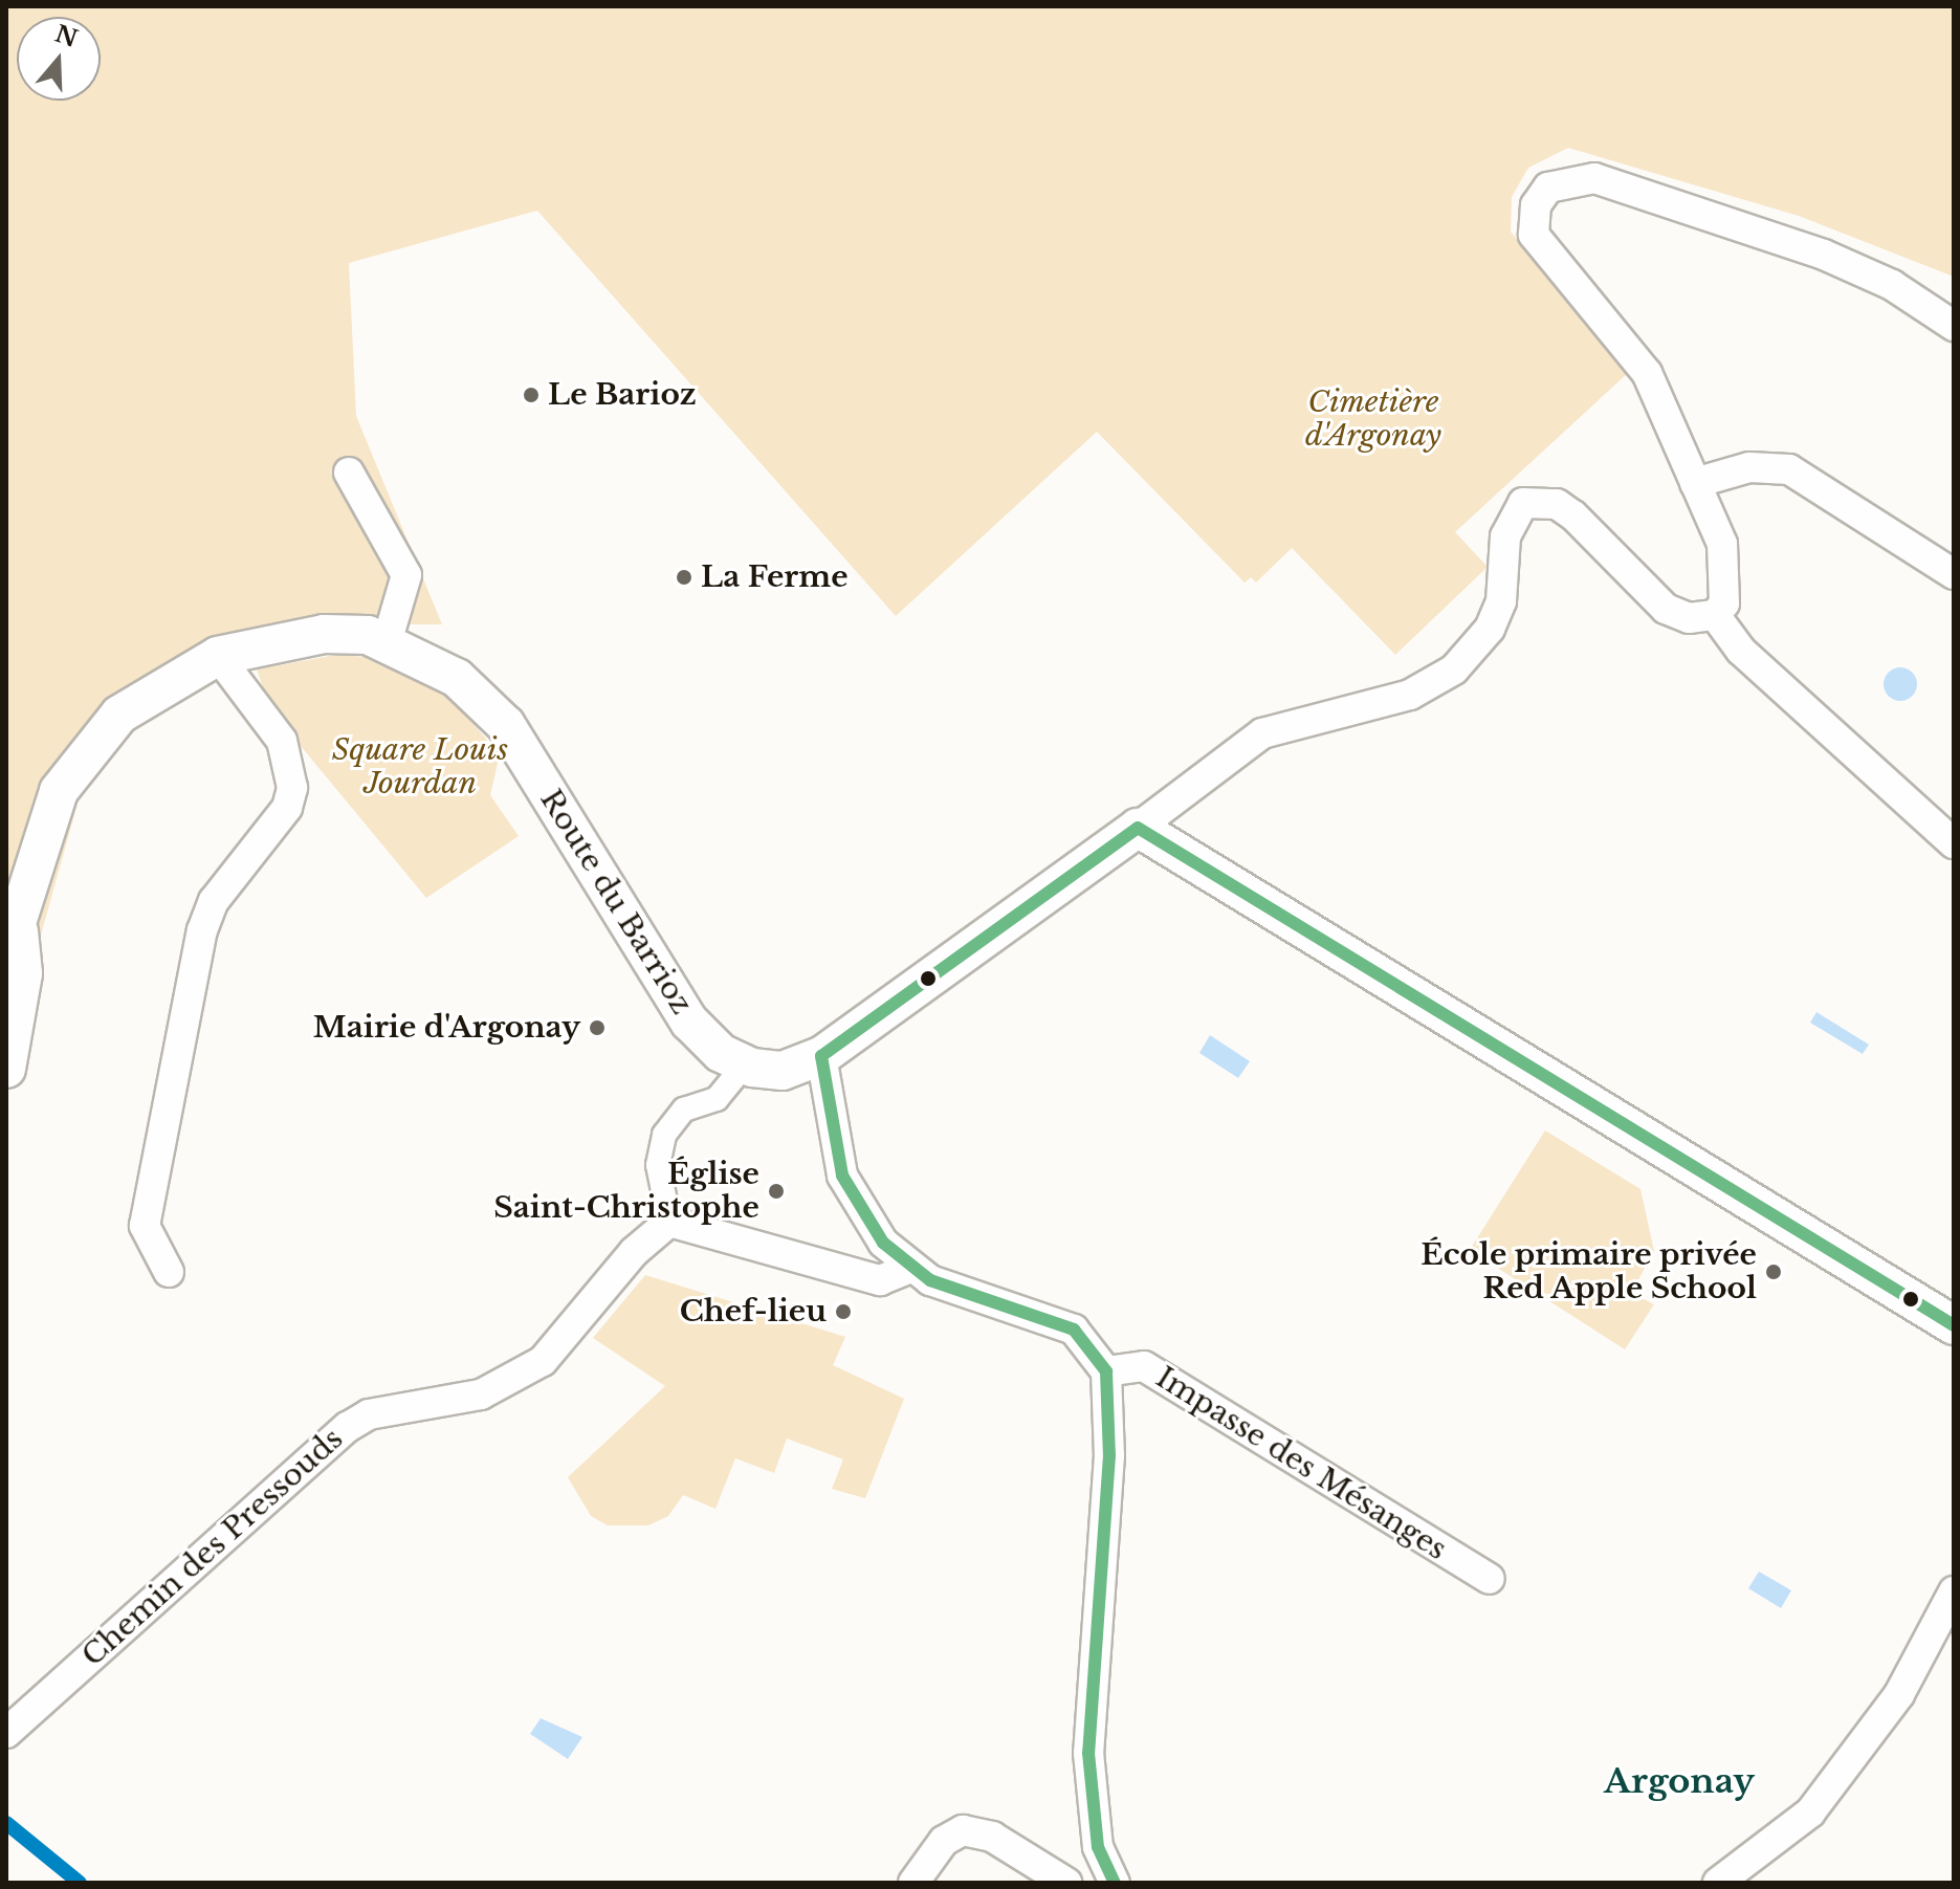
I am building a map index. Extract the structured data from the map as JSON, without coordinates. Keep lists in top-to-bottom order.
{
  "streets": {
    "street": ["Route du Barrioz", "Impasse des Mésanges", "Chemin des Pressouds"]
  },
  "districts": ["Argonay"],
  "parks": ["Cimetière d'Argonay", "Square Louis Jourdan"],
  "places": [
    "Le Barioz",
    "La Ferme",
    "Mairie d'Argonay",
    "Église Saint-Christophe",
    "École primaire privée Red Apple School",
    "Chef-lieu"
  ],
  "north": "top"
}
